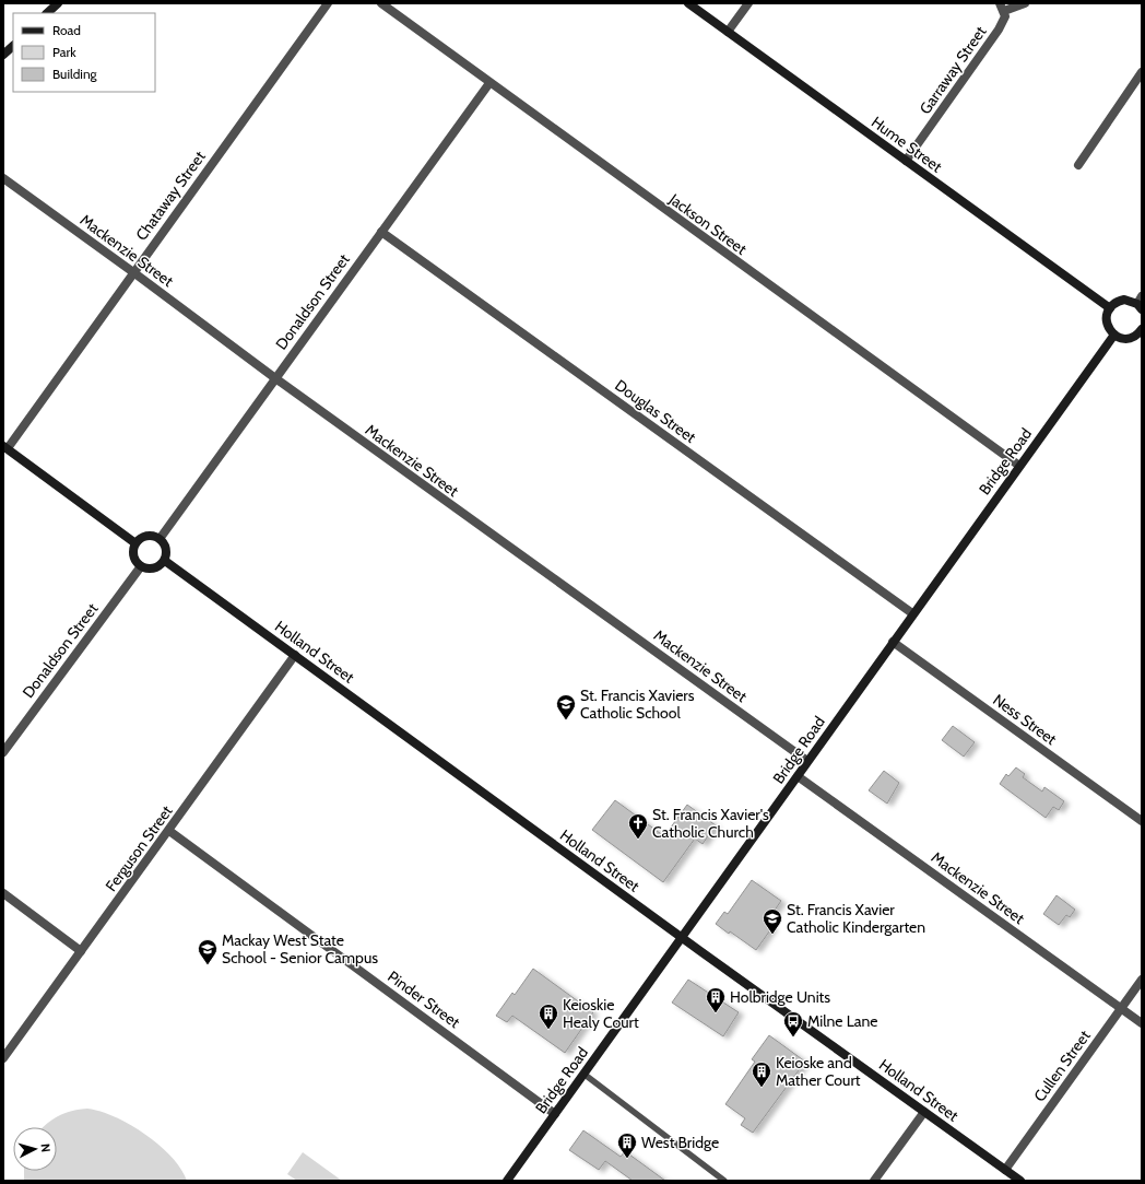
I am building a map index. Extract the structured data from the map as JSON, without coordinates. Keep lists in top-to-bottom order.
{
  "streets": {
    "street": [
      "Garraway Street",
      "Hume Street",
      "Chataway Street",
      "Jackson Street",
      "Mackenzie Street",
      "Donaldson Street",
      "Douglas Street",
      "Bridge Road",
      "Holland Street",
      "Ness Street",
      "Ferguson Street",
      "Pinder Street",
      "Cullen Street"
    ]
  },
  "crossings": [
    ["Garraway Street", "Hume Street"],
    ["Chataway Street", "Mackenzie Street"],
    ["Jackson Street", "Donaldson Street"],
    ["Jackson Street", "Bridge Road"],
    ["Mackenzie Street", "Donaldson Street"],
    ["Mackenzie Street", "Bridge Road"],
    ["Mackenzie Street", "Cullen Street"],
    ["Donaldson Street", "Douglas Street"],
    ["Donaldson Street", "Holland Street"],
    ["Douglas Street", "Bridge Road"],
    ["Bridge Road", "Holland Street"],
    ["Bridge Road", "Ness Street"],
    ["Bridge Road", "Pinder Street"],
    ["Holland Street", "Ferguson Street"],
    ["Holland Street", "Cullen Street"],
    ["Ferguson Street", "Pinder Street"]
  ],
  "places": {
    "school or university": ["St. Francis Xaviers Catholic School", "St. Francis Xavier Catholic Kindergarten", "Mackay West State School - Senior Campus"],
    "church": ["St. Francis Xavier's Catholic Church"],
    "building": [
      "Holbridge Units",
      "Keioskie Healy Court",
      "Keioske and Mather Court",
      "West Bridge"
    ],
    "bus stop": ["Milne Lane"]
  },
  "legend": ["Road", "Park", "Building"],
  "north": "right"
}
